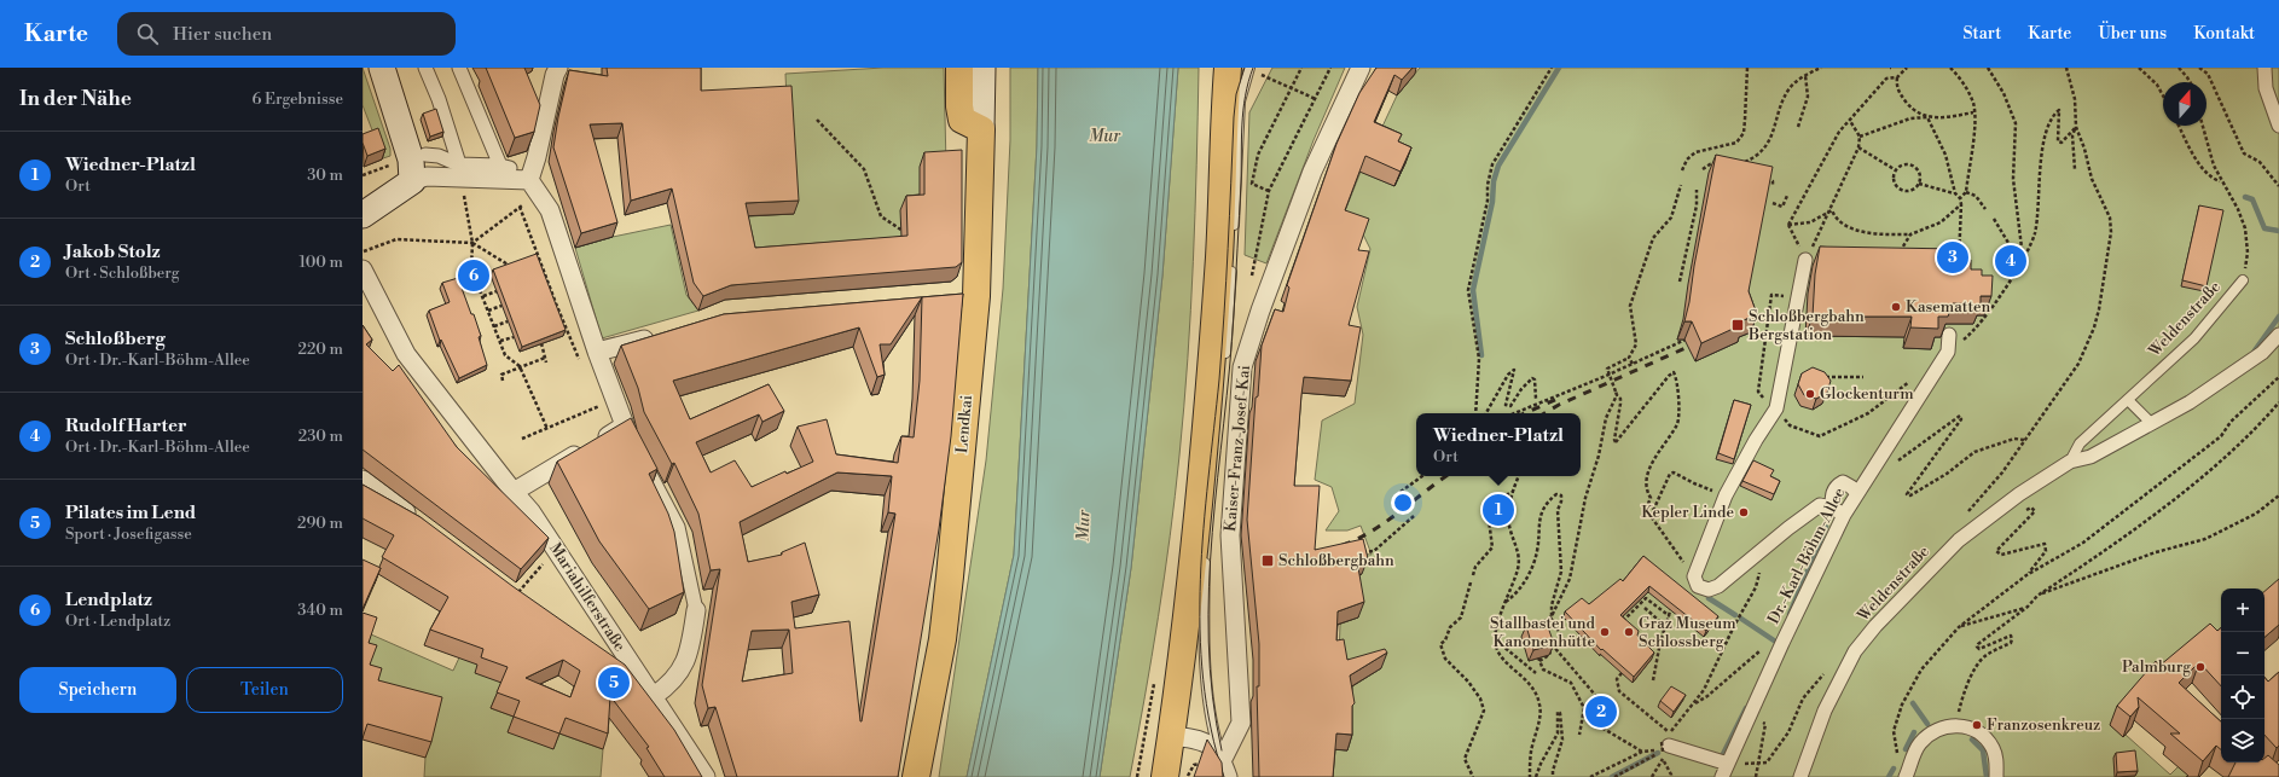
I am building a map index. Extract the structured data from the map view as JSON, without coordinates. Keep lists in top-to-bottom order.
{
  "streets": {
    "main road": ["Lendkai"],
    "street": [
      "Weldenstraße",
      "Kaiser-Franz-Josef-Kai",
      "Dr.-Karl-Böhm-Allee",
      "Mariahilferstraße"
    ]
  },
  "water": ["Mur"],
  "places": {
    "other": [
      "Kasematten",
      "Glockenturm",
      "Kepler Linde",
      "Stallbastei und Kanonenhütte",
      "Graz Museum Schlossberg",
      "Palmburg",
      "Franzosenkreuz"
    ],
    "transit": ["Schloßbergbahn Bergstation", "Schloßbergbahn"]
  },
  "north": "top",
  "page": {
    "header": "Karte",
    "search": "Hier suchen",
    "nav": [
      "Start",
      "Karte",
      "Über uns",
      "Kontakt"
    ],
    "heading": ["In der Nähe", "6 Ergebnisse"],
    "list": [
      {
        "mark": "1",
        "name": "Wiedner-Platzl",
        "note": "Ort",
        "value": "30 m"
      },
      {
        "mark": "2",
        "name": "Jakob Stolz",
        "note": "Ort · Schloßberg",
        "value": "100 m"
      },
      {
        "mark": "3",
        "name": "Schloßberg",
        "note": "Ort · Dr.-Karl-Böhm-Allee",
        "value": "220 m"
      },
      {
        "mark": "4",
        "name": "Rudolf Harter",
        "note": "Ort · Dr.-Karl-Böhm-Allee",
        "value": "230 m"
      },
      {
        "mark": "5",
        "name": "Pilates im Lend",
        "note": "Sport · Josefigasse",
        "value": "290 m"
      },
      {
        "mark": "6",
        "name": "Lendplatz",
        "note": "Ort · Lendplatz",
        "value": "340 m"
      }
    ],
    "pins": [
      "3",
      "4",
      "6",
      "1",
      "5",
      "2"
    ],
    "popup": ["Wiedner-Platzl", "Ort"],
    "map_buttons": ["+", "−"],
    "buttons": ["Speichern", "Teilen"]
  }
}
